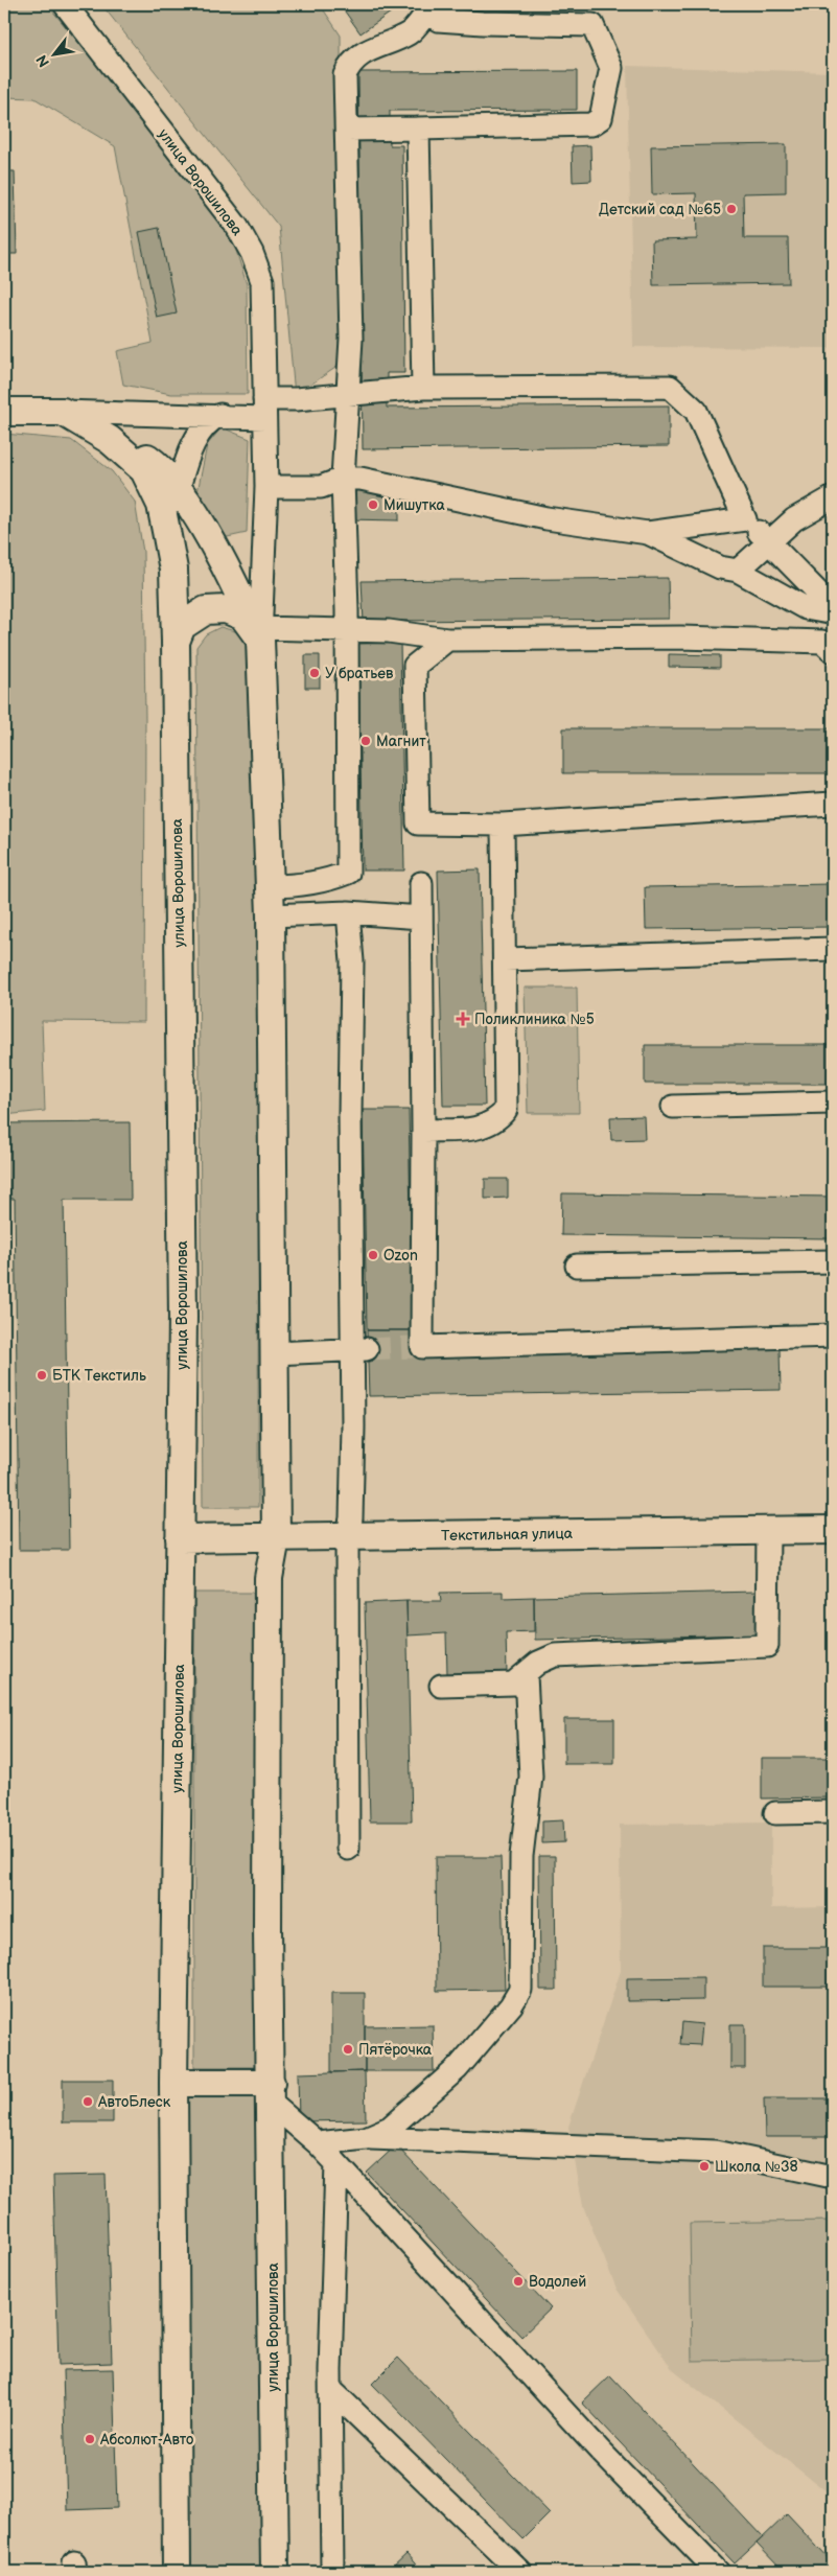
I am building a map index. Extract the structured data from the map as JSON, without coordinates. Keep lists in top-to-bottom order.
{
  "streets": {
    "main road": ["улица Ворошилова", "Текстильная улица"]
  },
  "crossings": [
    ["улица Ворошилова", "Текстильная улица"]
  ],
  "places": {
    "other": [
      "Детский сад №65",
      "Мишутка",
      "У братьев",
      "Магнит",
      "Ozon",
      "БТК Текстиль",
      "Пятёрочка",
      "АвтоБлеск",
      "Школа №38",
      "Водолей",
      "Абсолют-Авто"
    ],
    "health": ["Поликлиника №5"]
  },
  "north": "bottom left"
}
